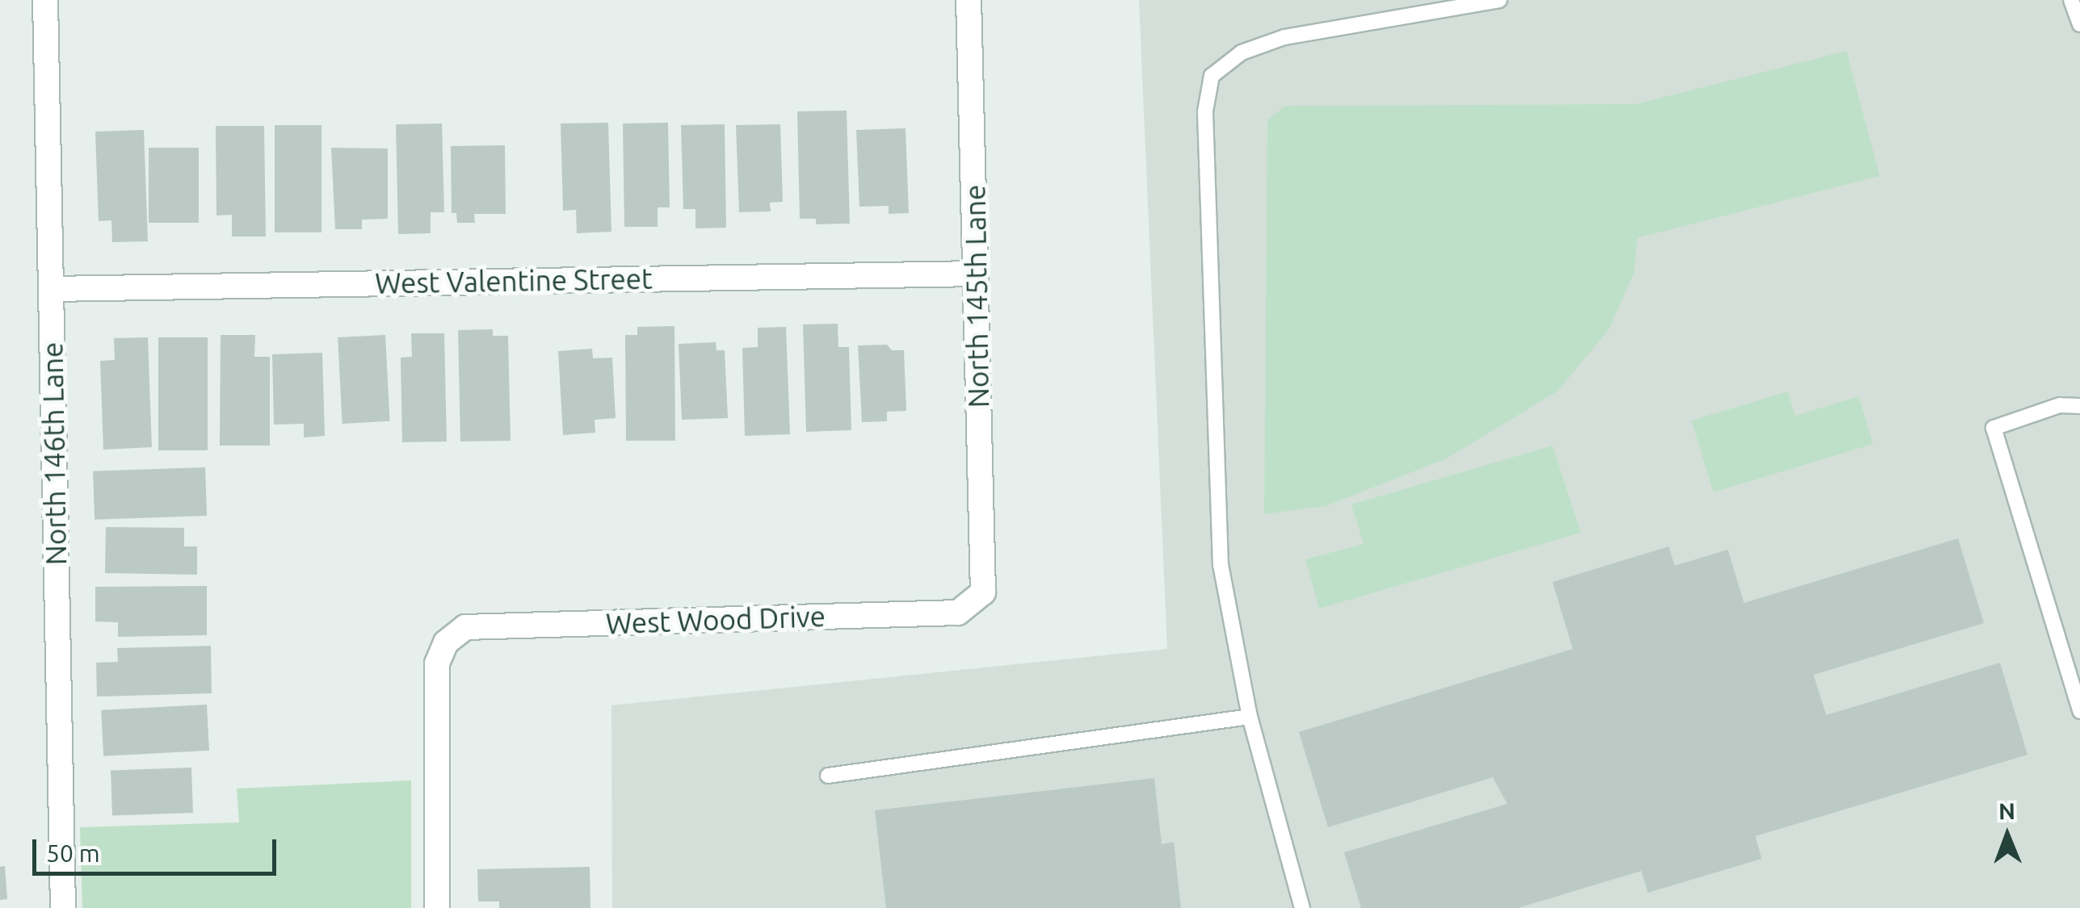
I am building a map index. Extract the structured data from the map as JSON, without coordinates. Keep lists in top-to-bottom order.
{
  "streets": {
    "street": [
      "West Valentine Street",
      "North 145th Lane",
      "North 146th Lane",
      "West Wood Drive"
    ]
  },
  "crossings": [
    ["West Valentine Street", "North 145th Lane"],
    ["West Valentine Street", "North 146th Lane"],
    ["North 145th Lane", "West Wood Drive"]
  ],
  "scale_bar": "50 m",
  "north": "top"
}
